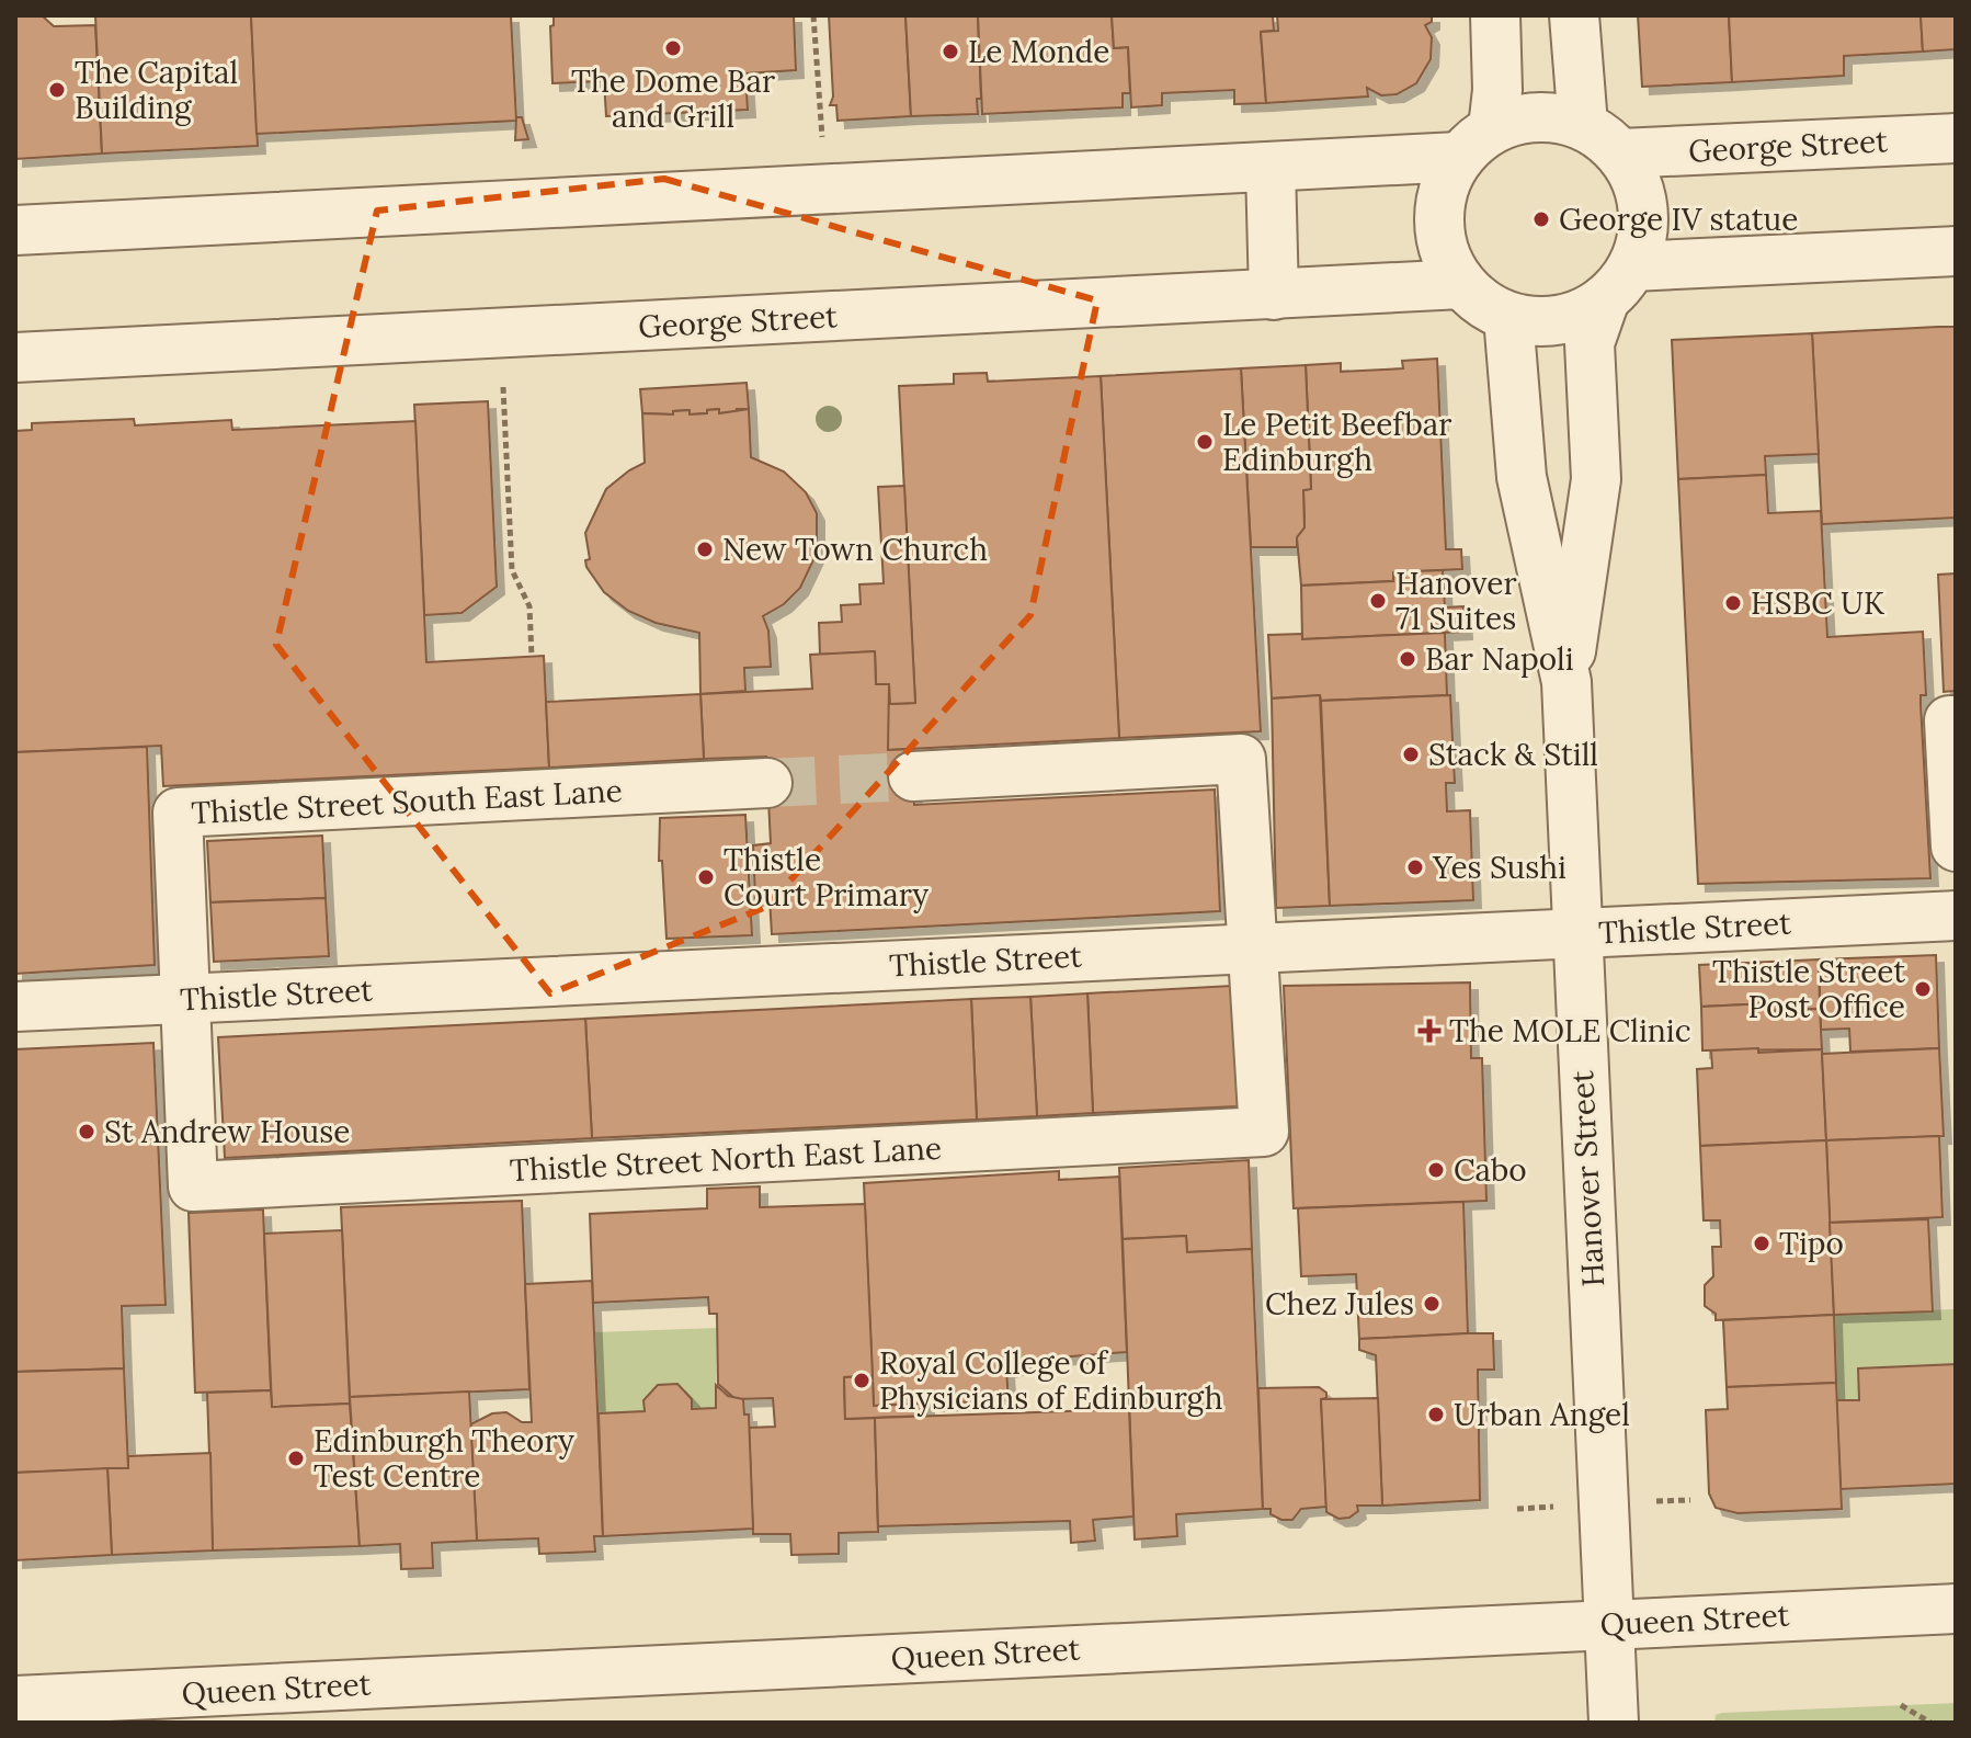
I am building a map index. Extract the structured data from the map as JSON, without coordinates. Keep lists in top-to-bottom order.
{
  "streets": {
    "street": [
      "George Street",
      "Thistle Street South East Lane",
      "Thistle Street",
      "Thistle Street North East Lane",
      "Hanover Street",
      "Queen Street"
    ]
  },
  "crossings": [
    ["George Street", "Hanover Street"],
    ["Thistle Street South East Lane", "Thistle Street"],
    ["Thistle Street South East Lane", "Thistle Street North East Lane"],
    ["Thistle Street", "Thistle Street North East Lane"],
    ["Thistle Street", "Hanover Street"],
    ["Hanover Street", "Queen Street"]
  ],
  "places": {
    "other": [
      "The Dome Bar and Grill",
      "Le Monde",
      "The Capital Building",
      "George IV statue",
      "Le Petit Beefbar Edinburgh",
      "New Town Church",
      "Hanover 71 Suites",
      "HSBC UK",
      "Bar Napoli",
      "Stack & Still",
      "Yes Sushi",
      "Thistle Court Primary",
      "Thistle Street Post Office",
      "St Andrew House",
      "Cabo",
      "Tipo",
      "Chez Jules",
      "Royal College of Physicians of Edinburgh",
      "Urban Angel",
      "Edinburgh Theory Test Centre"
    ],
    "health": ["The MOLE Clinic"]
  }
}
